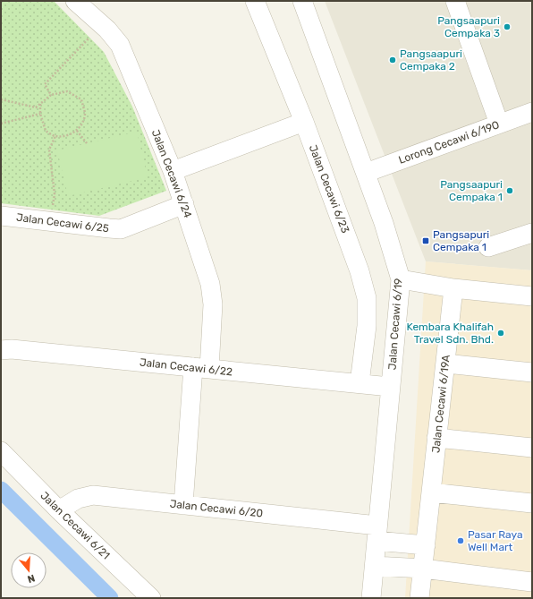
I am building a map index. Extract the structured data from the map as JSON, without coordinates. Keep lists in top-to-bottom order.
{
  "streets": {
    "street": [
      "Lorong Cecawi 6/19O",
      "Jalan Cecawi 6/24",
      "Jalan Cecawi 6/23",
      "Jalan Cecawi 6/25",
      "Jalan Cecawi 6/19",
      "Jalan Cecawi 6/22",
      "Jalan Cecawi 6/19A",
      "Jalan Cecawi 6/20",
      "Jalan Cecawi 6/21"
    ]
  },
  "crossings": [
    ["Lorong Cecawi 6/19O", "Jalan Cecawi 6/19"],
    ["Jalan Cecawi 6/24", "Jalan Cecawi 6/25"],
    ["Jalan Cecawi 6/24", "Jalan Cecawi 6/22"],
    ["Jalan Cecawi 6/24", "Jalan Cecawi 6/20"],
    ["Jalan Cecawi 6/23", "Jalan Cecawi 6/22"],
    ["Jalan Cecawi 6/19", "Jalan Cecawi 6/20"],
    ["Jalan Cecawi 6/19A", "Jalan Cecawi 6/20"],
    ["Jalan Cecawi 6/20", "Jalan Cecawi 6/21"]
  ],
  "places": {
    "other": [
      "Pangsaapuri Cempaka 3",
      "Pangsaapuri Cempaka 2",
      "Pangsaapuri Cempaka 1",
      "Kembara Khalifah Travel Sdn. Bhd.",
      "Pasar Raya Well Mart"
    ],
    "transit": ["Pangsapuri Cempaka 1"]
  },
  "north": "bottom"
}
